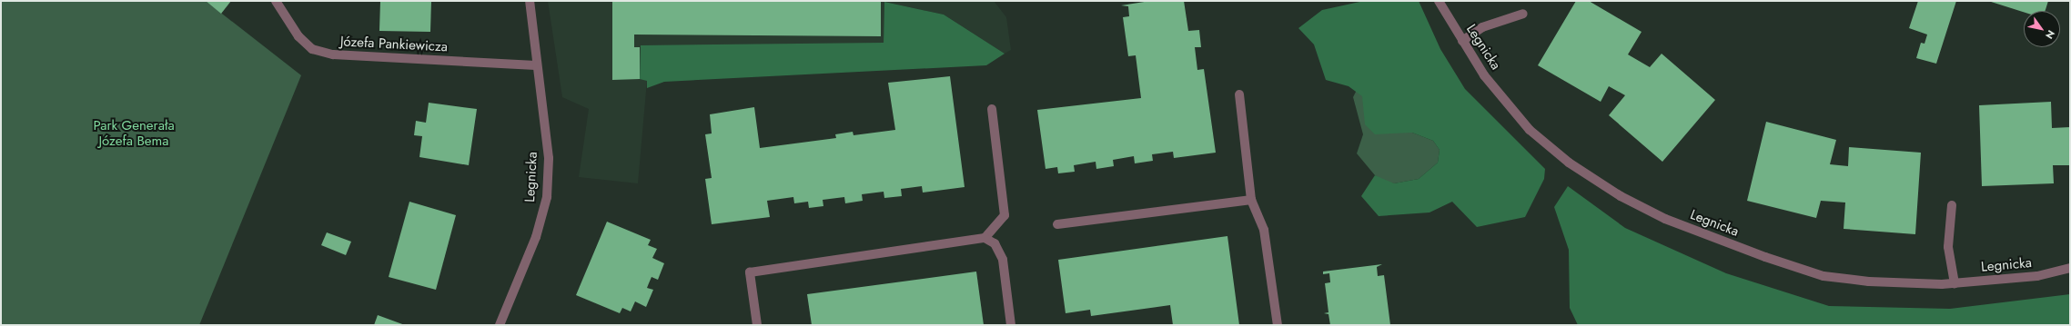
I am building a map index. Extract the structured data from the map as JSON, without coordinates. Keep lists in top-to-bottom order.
{
  "streets": {
    "street": ["Józefa Pankiewicza", "Legnicka"]
  },
  "crossings": [
    ["Józefa Pankiewicza", "Legnicka"]
  ],
  "parks": ["Park Generała Józefa Bema"],
  "north": "bottom right"
}
